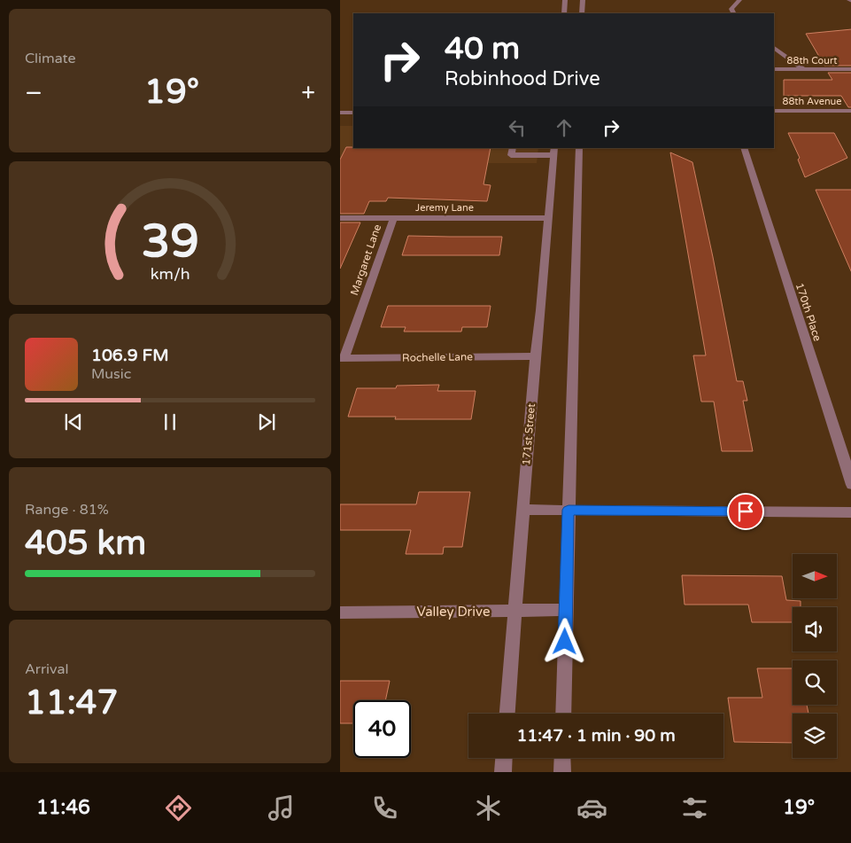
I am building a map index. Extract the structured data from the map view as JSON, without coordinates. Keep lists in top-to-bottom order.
{
  "streets": {
    "street": [
      "88th Court",
      "88th Avenue",
      "Jeremy Lane",
      "Margaret Lane",
      "170th Place",
      "Rochelle Lane",
      "171st Street",
      "Valley Drive"
    ]
  },
  "crossings": [
    ["Jeremy Lane", "Margaret Lane"],
    ["Jeremy Lane", "171st Street"],
    ["Margaret Lane", "Rochelle Lane"],
    ["Rochelle Lane", "171st Street"],
    ["171st Street", "Valley Drive"]
  ],
  "north": "right",
  "page": {
    "tile": [
      "Climate",
      ["Range · 81%", "405 km"],
      ["Arrival", "11:47"]
    ],
    "turn": ["40 m", "Robinhood Drive"],
    "heat": ["−", "19°", "+"],
    "song": ["106.9 FM", "Music"],
    "limit": "40",
    "trip": "11:47 · 1 min · 90 m",
    "tabs": ["11:46", "19°"],
    "gauge": ["39", "km/h"]
  }
}
